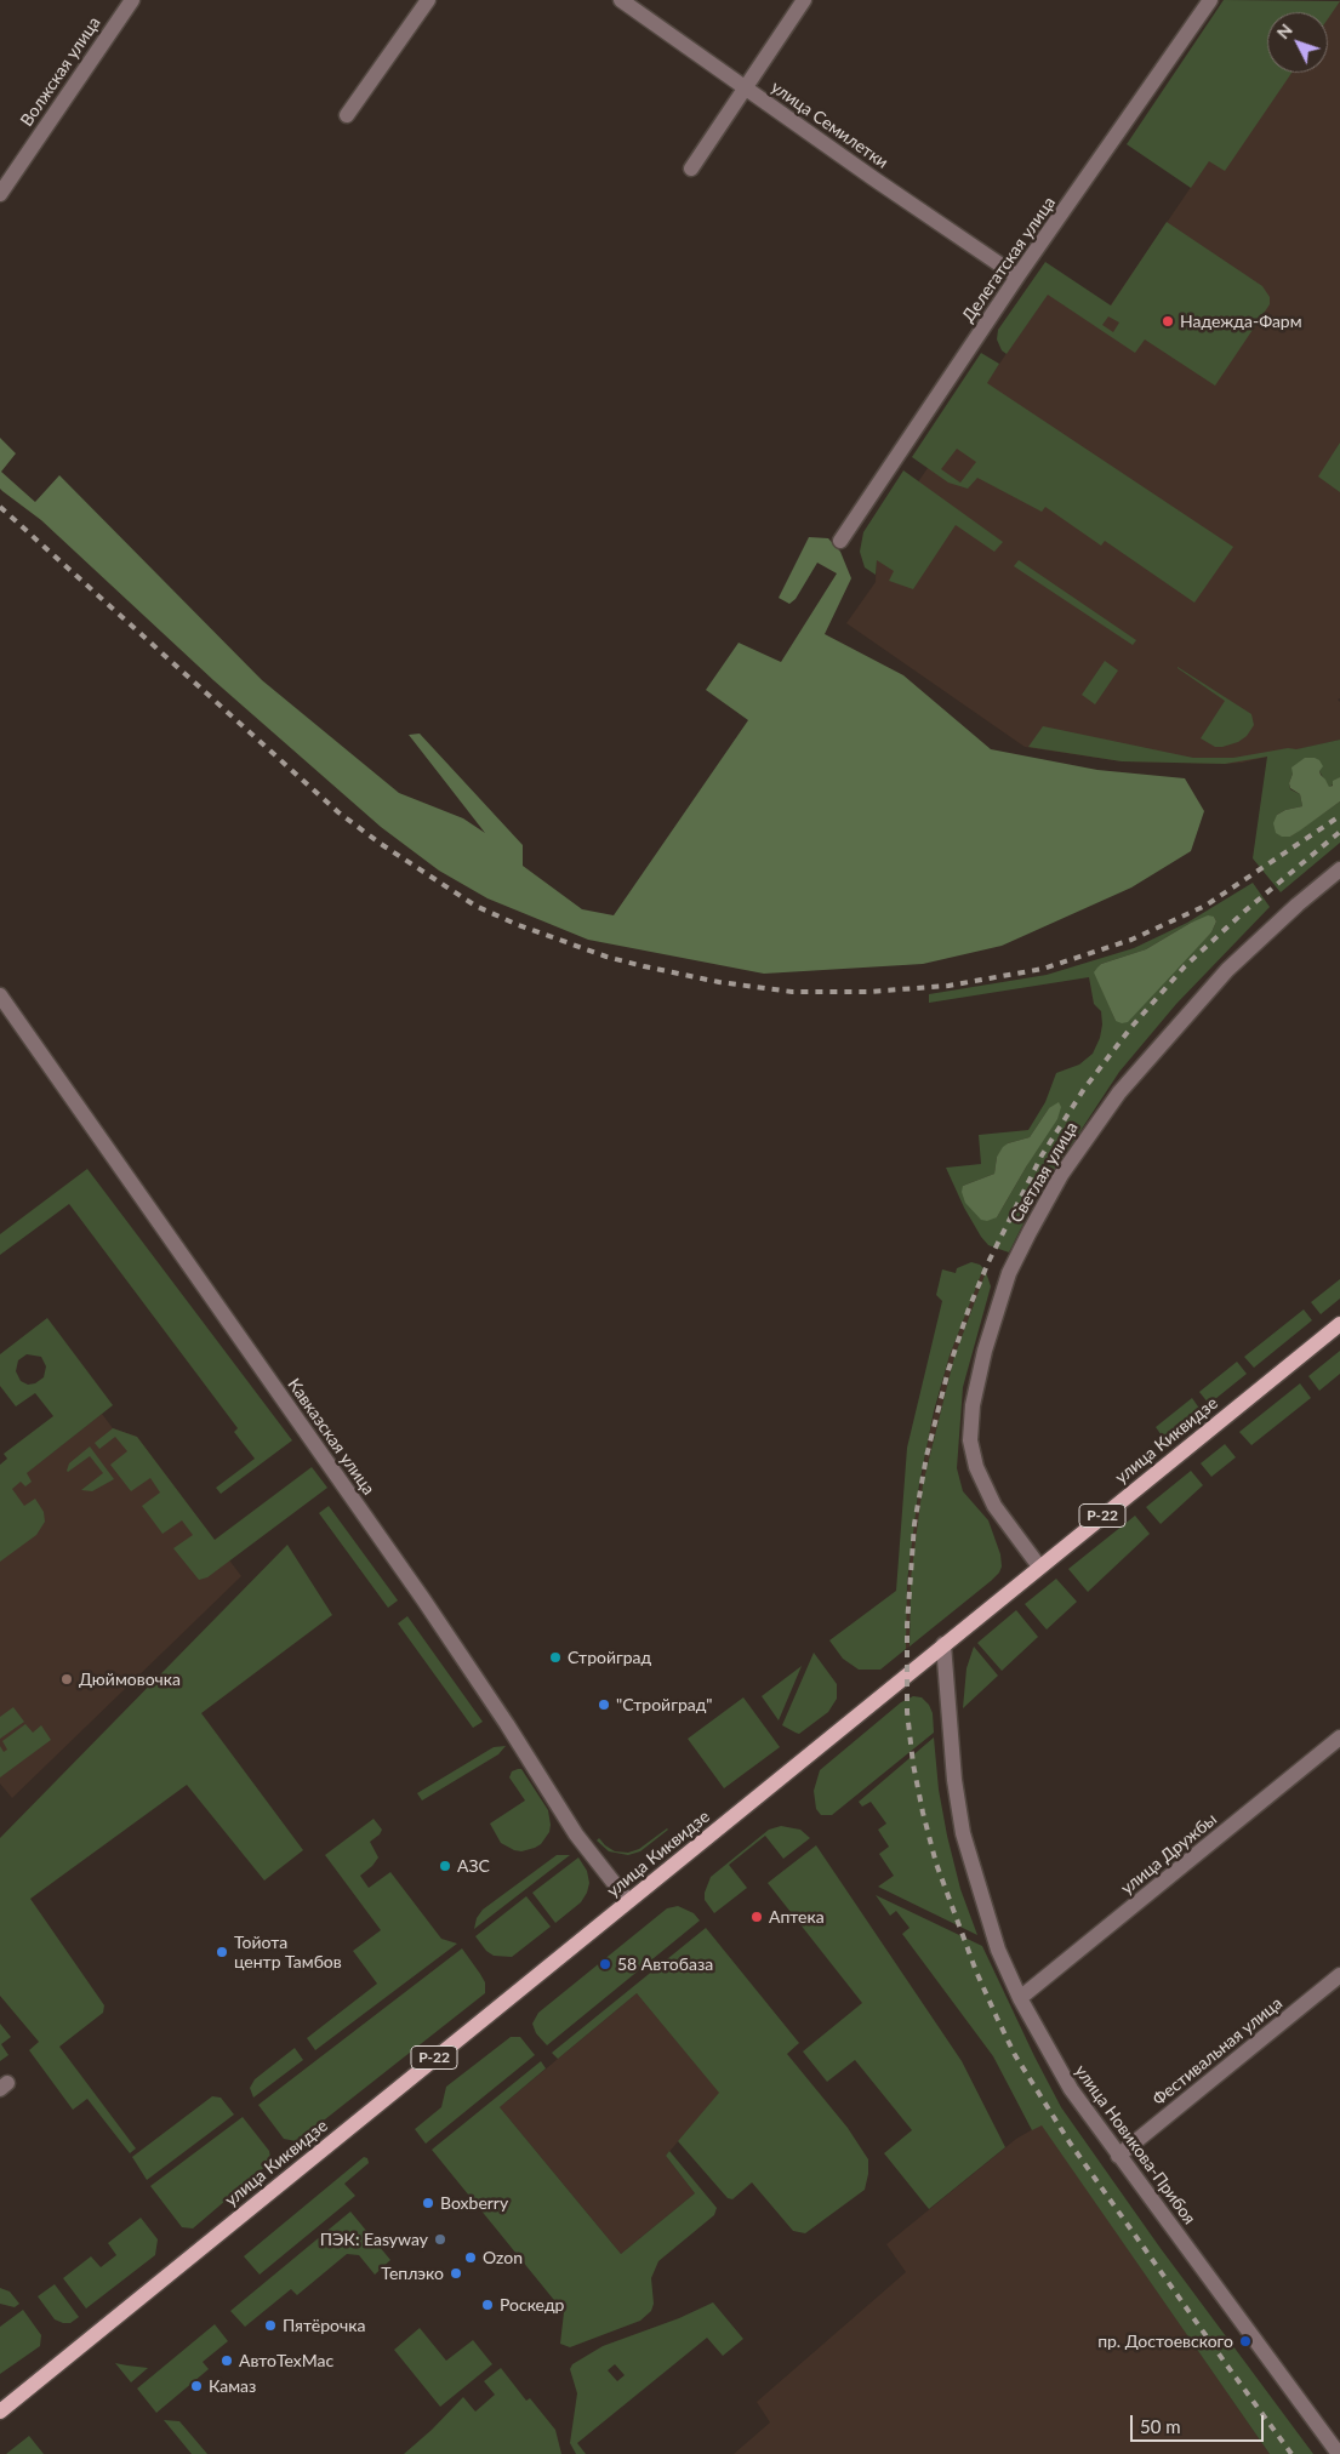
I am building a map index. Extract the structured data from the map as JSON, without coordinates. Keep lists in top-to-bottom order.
{
  "streets": {
    "main road": ["улица Киквидзе", "Р-22"],
    "street": [
      "Волжская улица",
      "улица Семилетки",
      "Делегатская улица",
      "Светлая улица",
      "Кавказская улица",
      "улица Дружбы",
      "Фестивальная улица",
      "улица Новикова-Прибоя"
    ]
  },
  "crossings": [
    ["улица Семилетки", "Делегатская улица"],
    ["Светлая улица", "улица Киквидзе"],
    ["Кавказская улица", "улица Киквидзе"],
    ["улица Киквидзе", "улица Новикова-Прибоя"],
    ["улица Дружбы", "улица Новикова-Прибоя"],
    ["Фестивальная улица", "улица Новикова-Прибоя"]
  ],
  "places": [
    "Надежда-Фарм",
    "Стройград",
    "Дюймовочка",
    "\"Стройград\"",
    "АЗС",
    "Аптека",
    "Тойота центр Тамбов",
    "58 Автобаза",
    "Boxberry",
    "ПЭК: Easyway",
    "Ozon",
    "Теплэко",
    "Роскедр",
    "Пятёрочка",
    "пр. Достоевского",
    "АвтоТехМас",
    "Камаз"
  ],
  "scale_bar": "50 m",
  "north": "top left"
}
